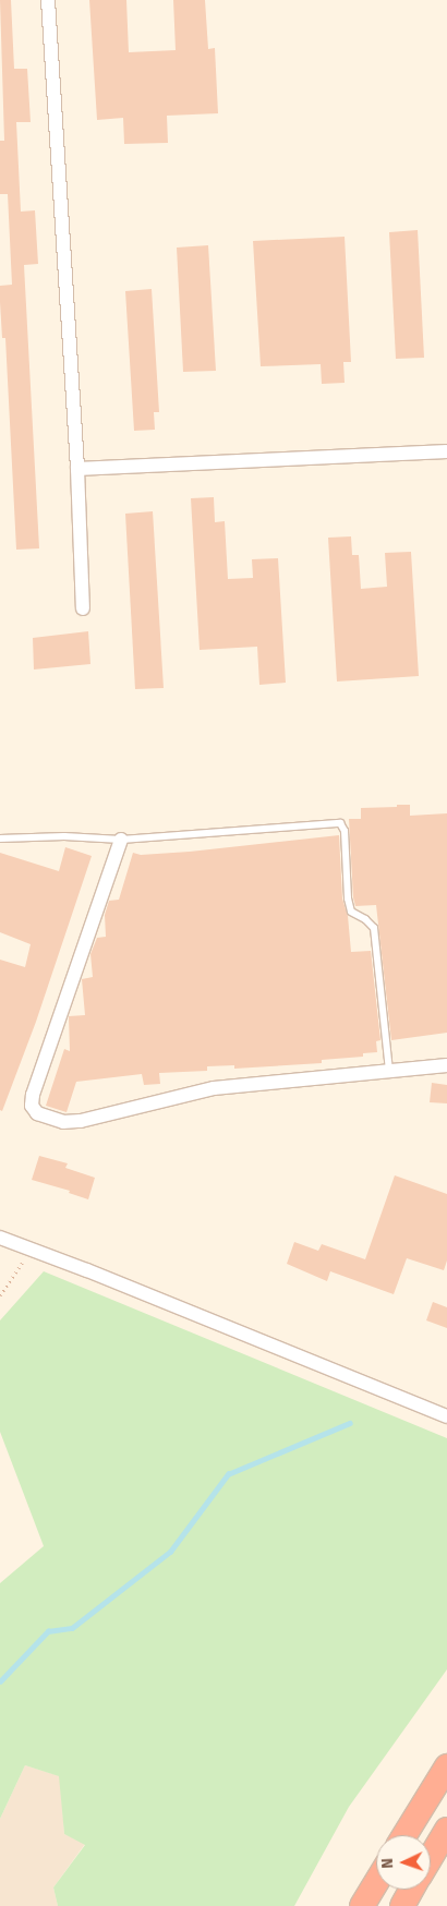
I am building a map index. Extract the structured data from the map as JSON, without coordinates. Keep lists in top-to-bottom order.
{
  "north": "left"
}
